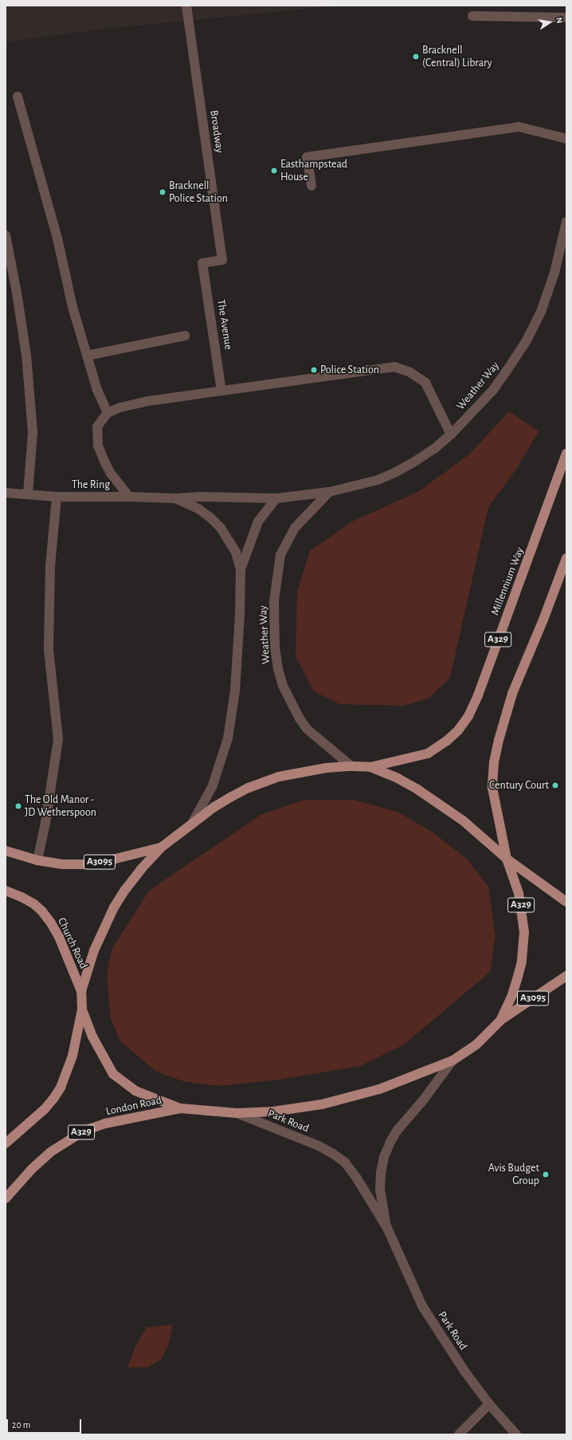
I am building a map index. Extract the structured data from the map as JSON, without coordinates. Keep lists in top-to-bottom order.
{
  "streets": {
    "main road": [
      "Millennium Way",
      "A329",
      "A3095",
      "Church Road",
      "London Road"
    ],
    "street": [
      "Broadway",
      "The Avenue",
      "Weather Way",
      "The Ring",
      "Park Road"
    ]
  },
  "crossings": [
    ["Broadway", "The Avenue"],
    ["Weather Way", "The Ring"],
    ["Weather Way", "A329"],
    ["Millennium Way", "A329"],
    ["A329", "A3095"],
    ["A329", "Church Road"],
    ["A329", "London Road"],
    ["A329", "Park Road"]
  ],
  "places": [
    "Bracknell (Central) Library",
    "Easthampstead House",
    "Bracknell Police Station",
    "Police Station",
    "Century Court",
    "The Old Manor - JD Wetherspoon",
    "Avis Budget Group"
  ],
  "scale_bar": "20 m",
  "north": "right"
}
